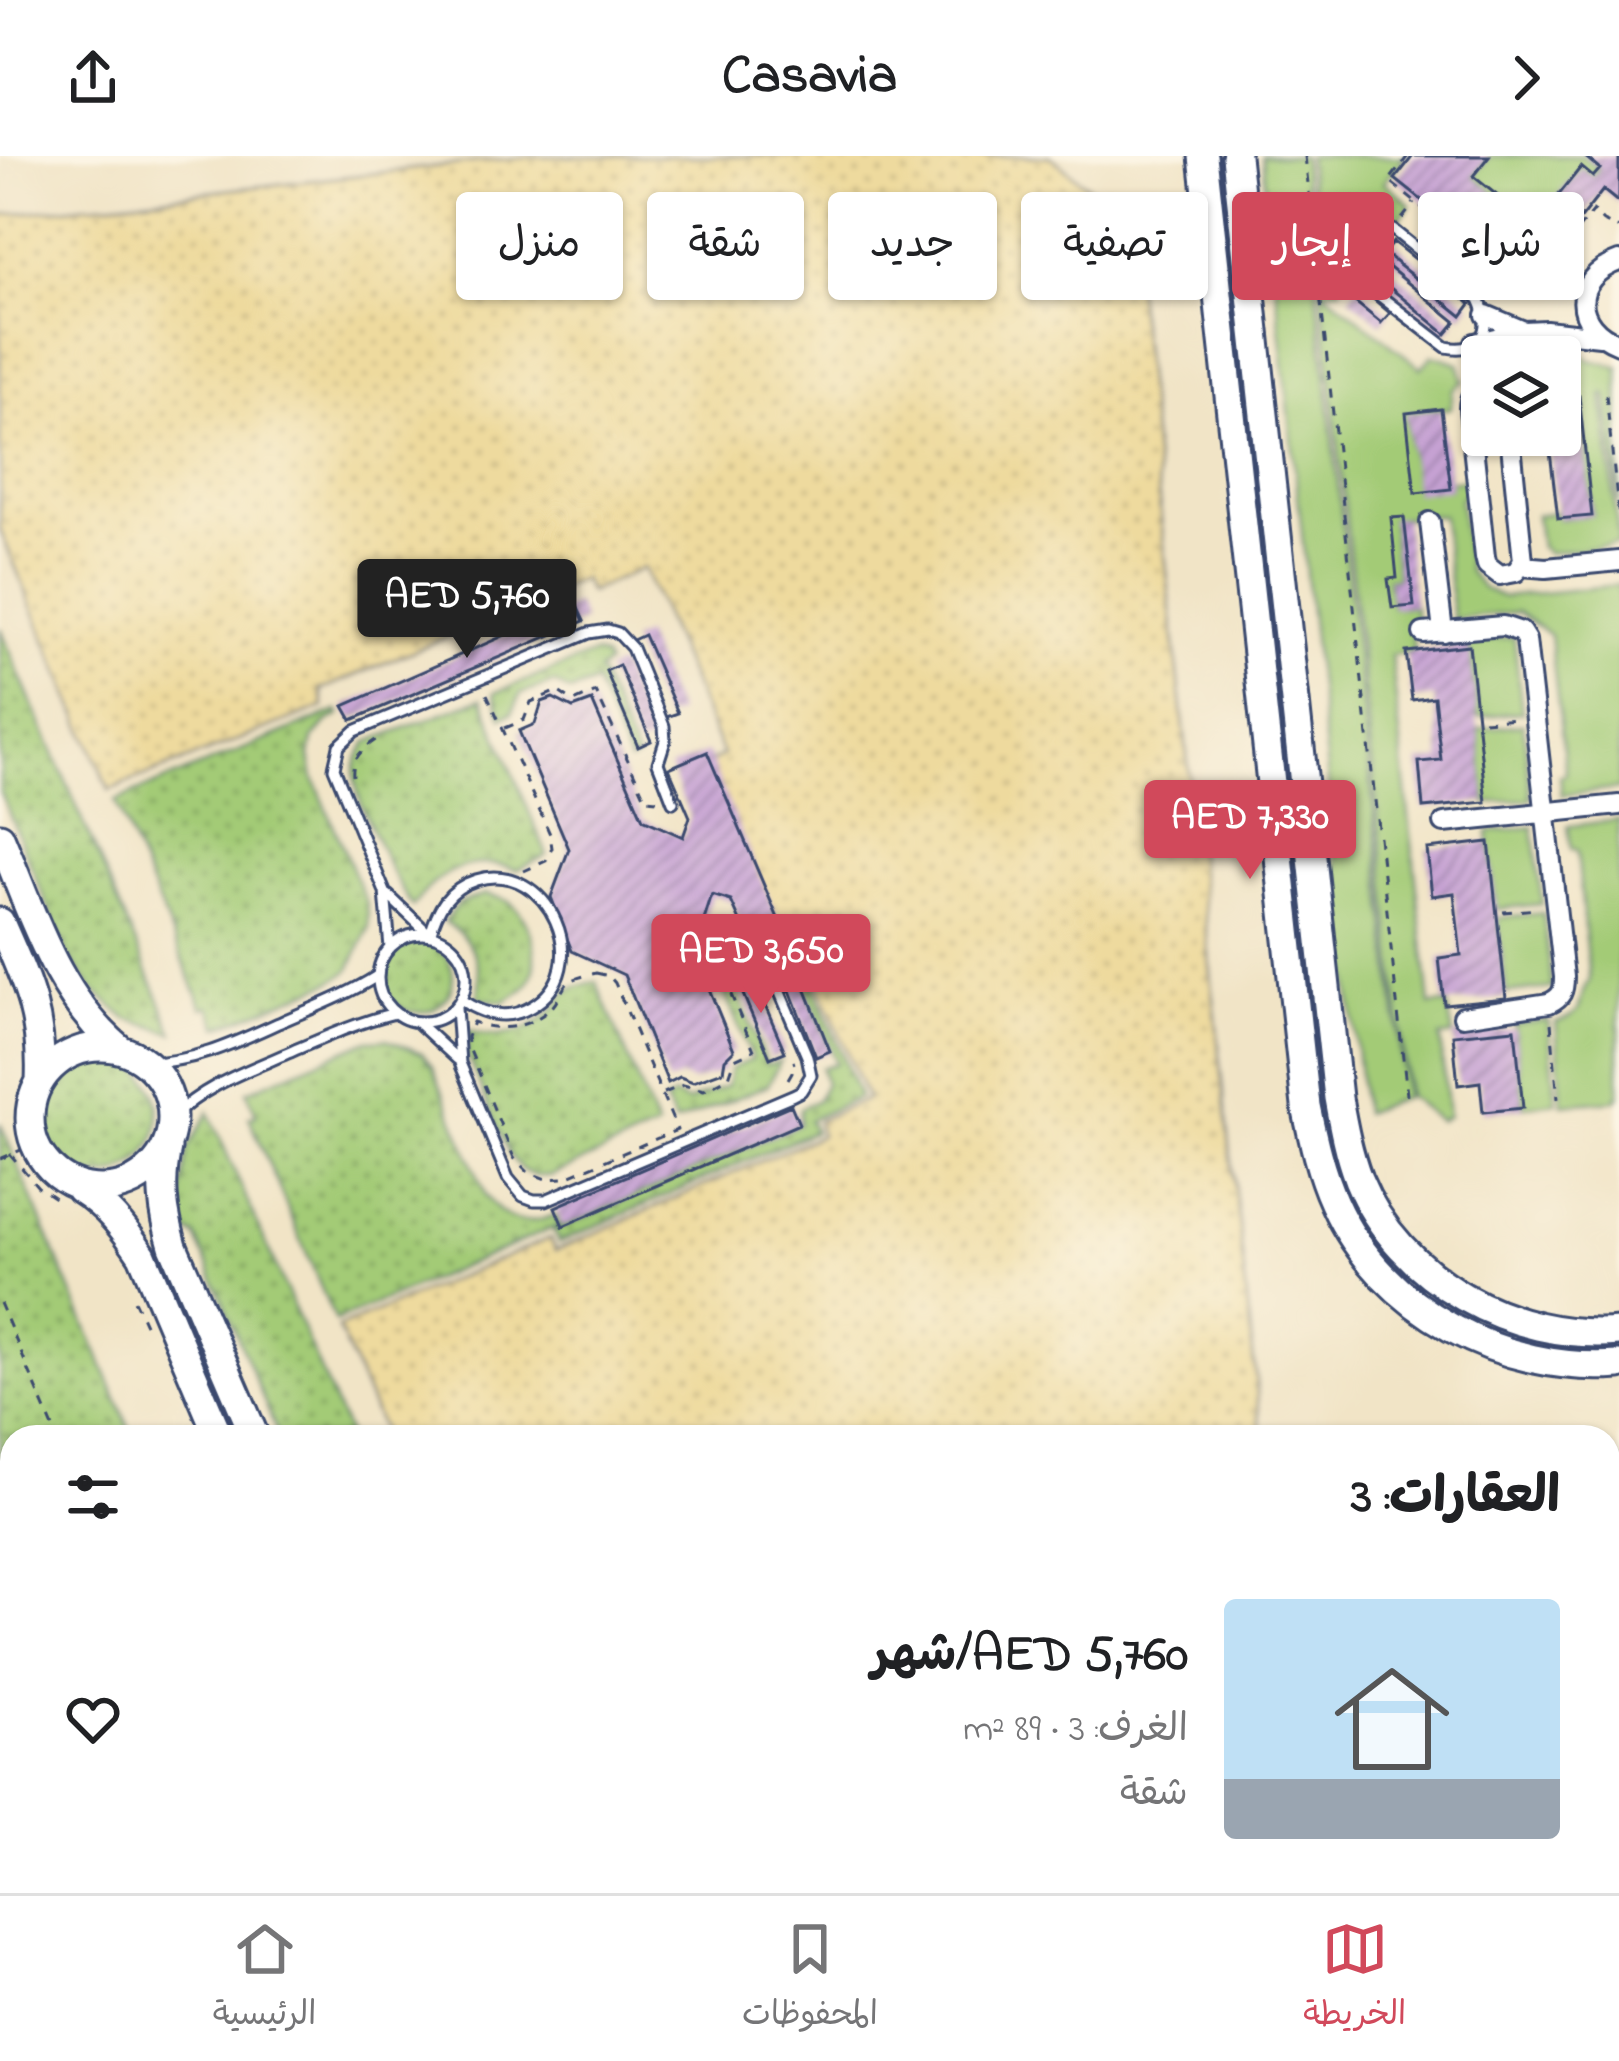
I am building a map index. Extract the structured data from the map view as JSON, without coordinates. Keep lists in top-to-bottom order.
{
  "page": {
    "header": "Casavia",
    "chip": [
      "شراء",
      "إيجار",
      "تصفية",
      "جديد",
      "شقة",
      "منزل"
    ],
    "price": ["AED 5,760", "AED 7,330", "AED 3,650"],
    "heading": "العقارات: 3",
    "list": [
      {
        "name": "AED 5,760/شهر",
        "note": "الغرف: 3 · 89 m² · شقة"
      }
    ],
    "tabs": ["الخريطة", "المحفوظات", "الرئيسية"]
  }
}
